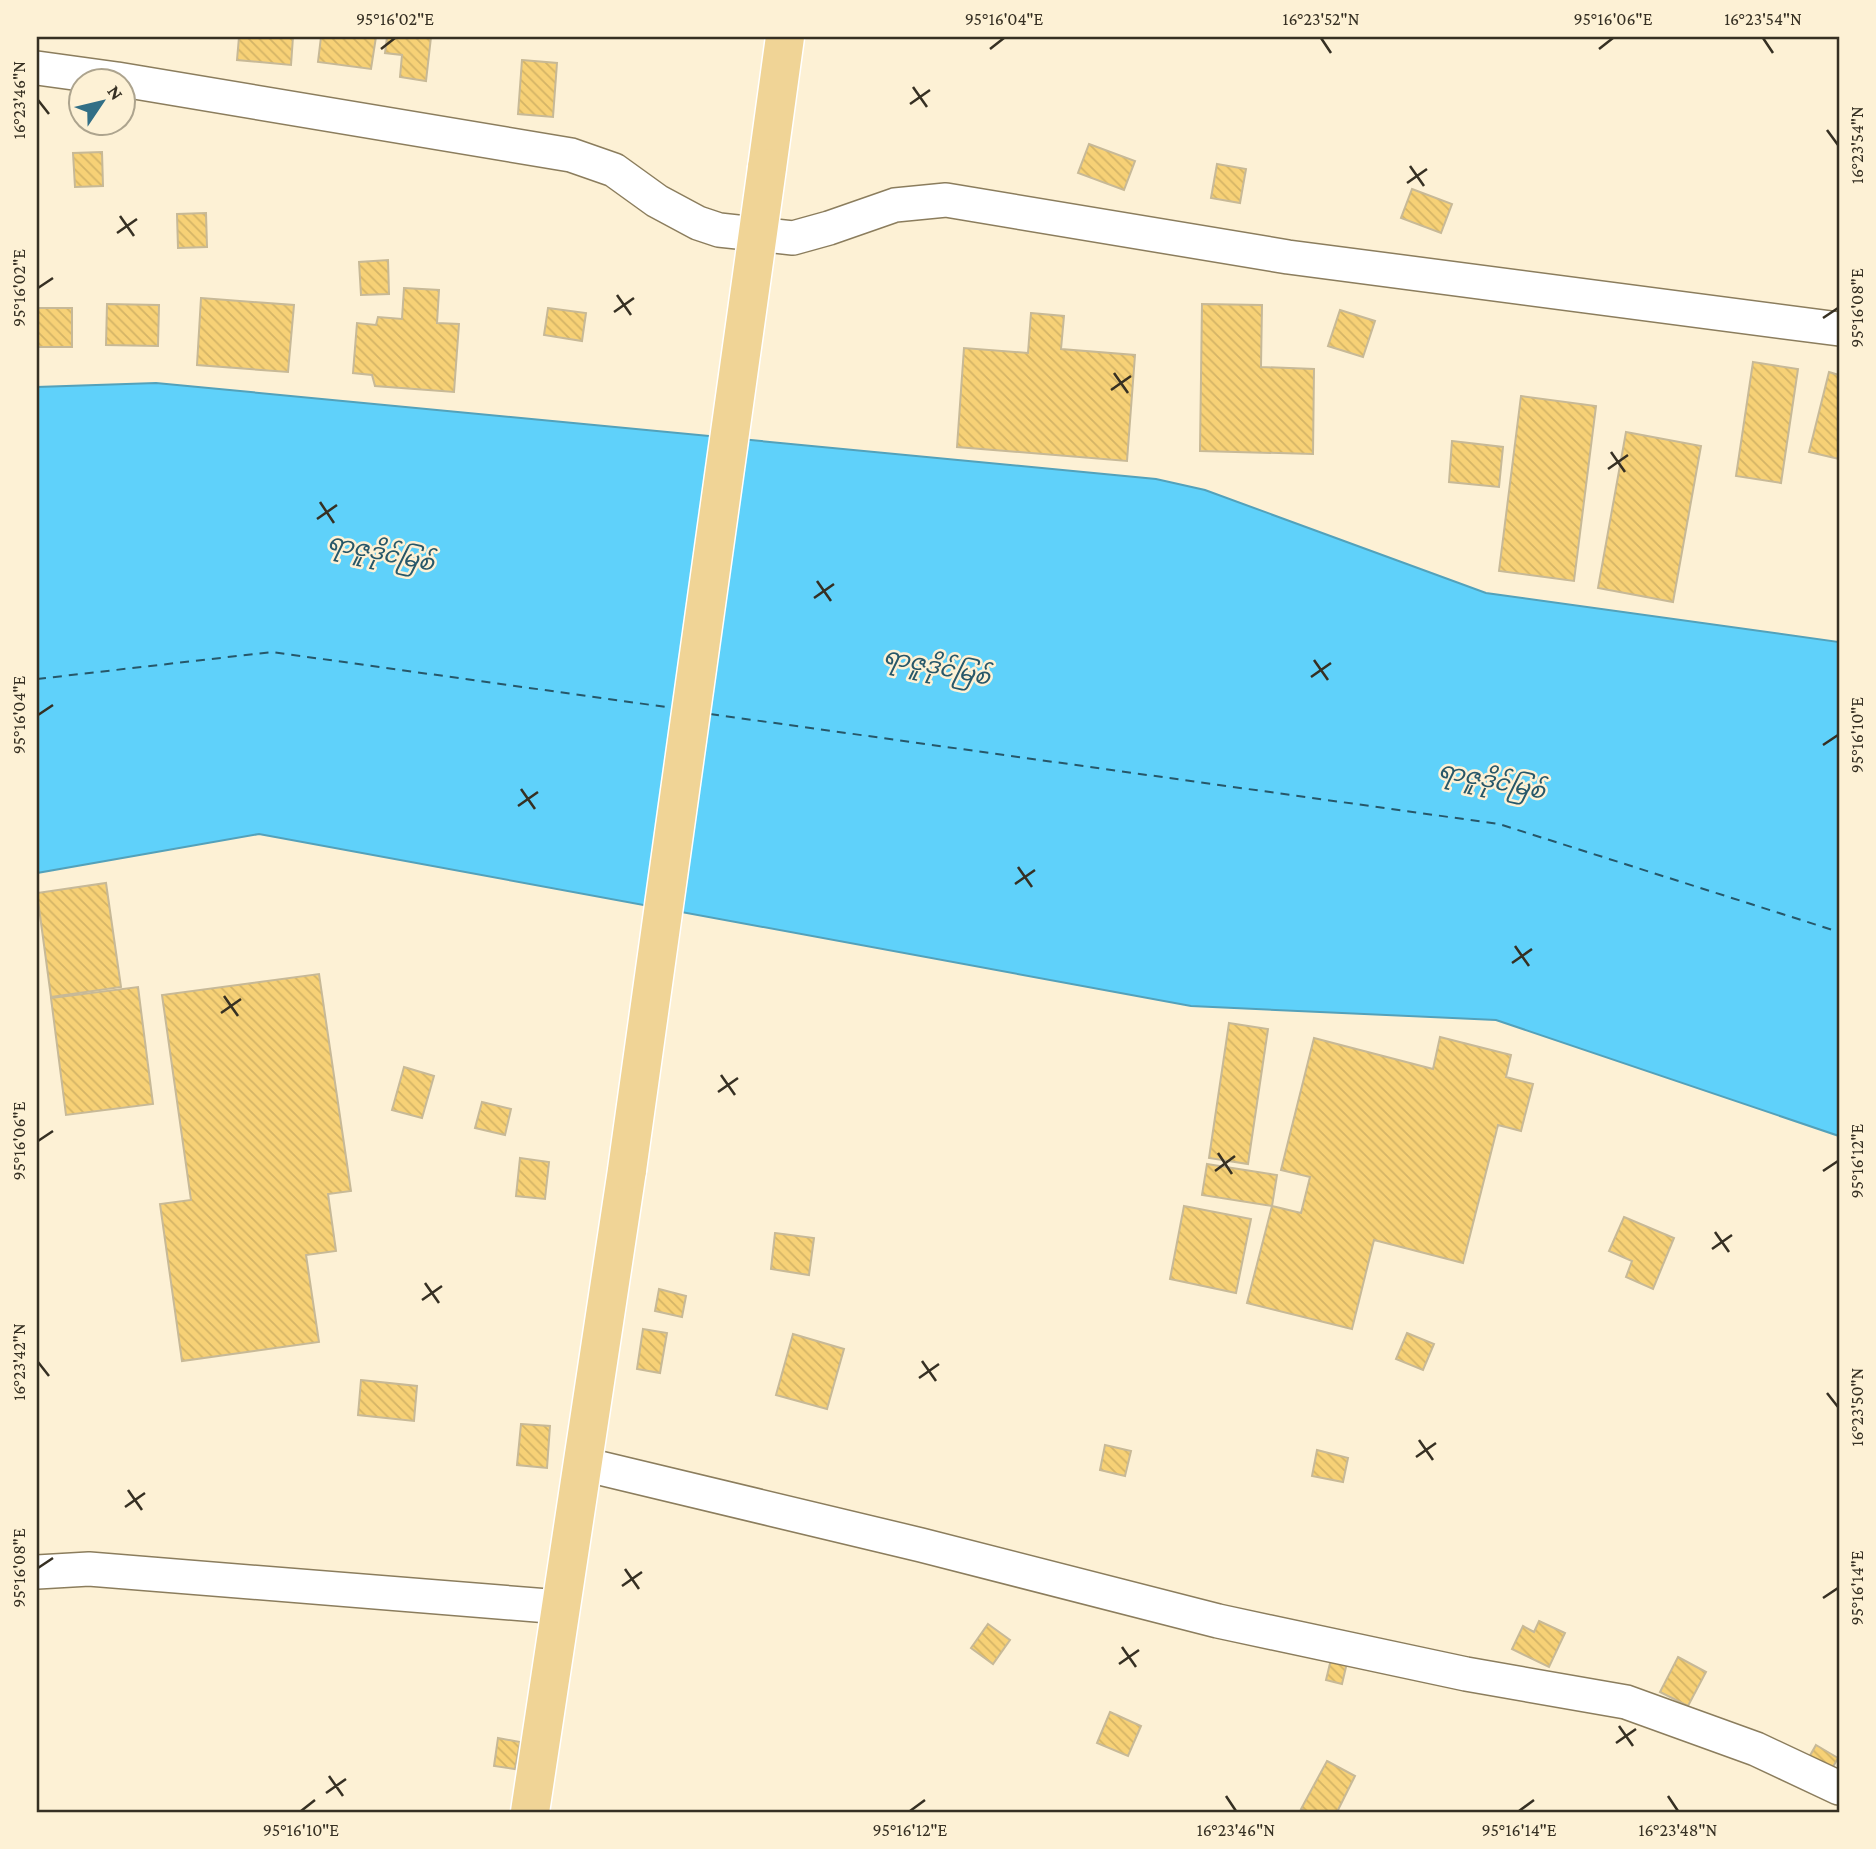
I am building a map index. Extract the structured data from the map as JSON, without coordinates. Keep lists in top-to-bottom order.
{
  "water": ["ရာဇူဒိုင်မြစ်"],
  "north": "top right",
  "coordinates": [
    "95°16'02\"E",
    "95°16'04\"E",
    "16°23'52\"N",
    "95°16'06\"E",
    "16°23'54\"N",
    "16°23'46\"N",
    "95°16'08\"E",
    "95°16'10\"E",
    "95°16'12\"E",
    "16°23'42\"N",
    "16°23'50\"N",
    "95°16'14\"E",
    "16°23'48\"N"
  ]
}
